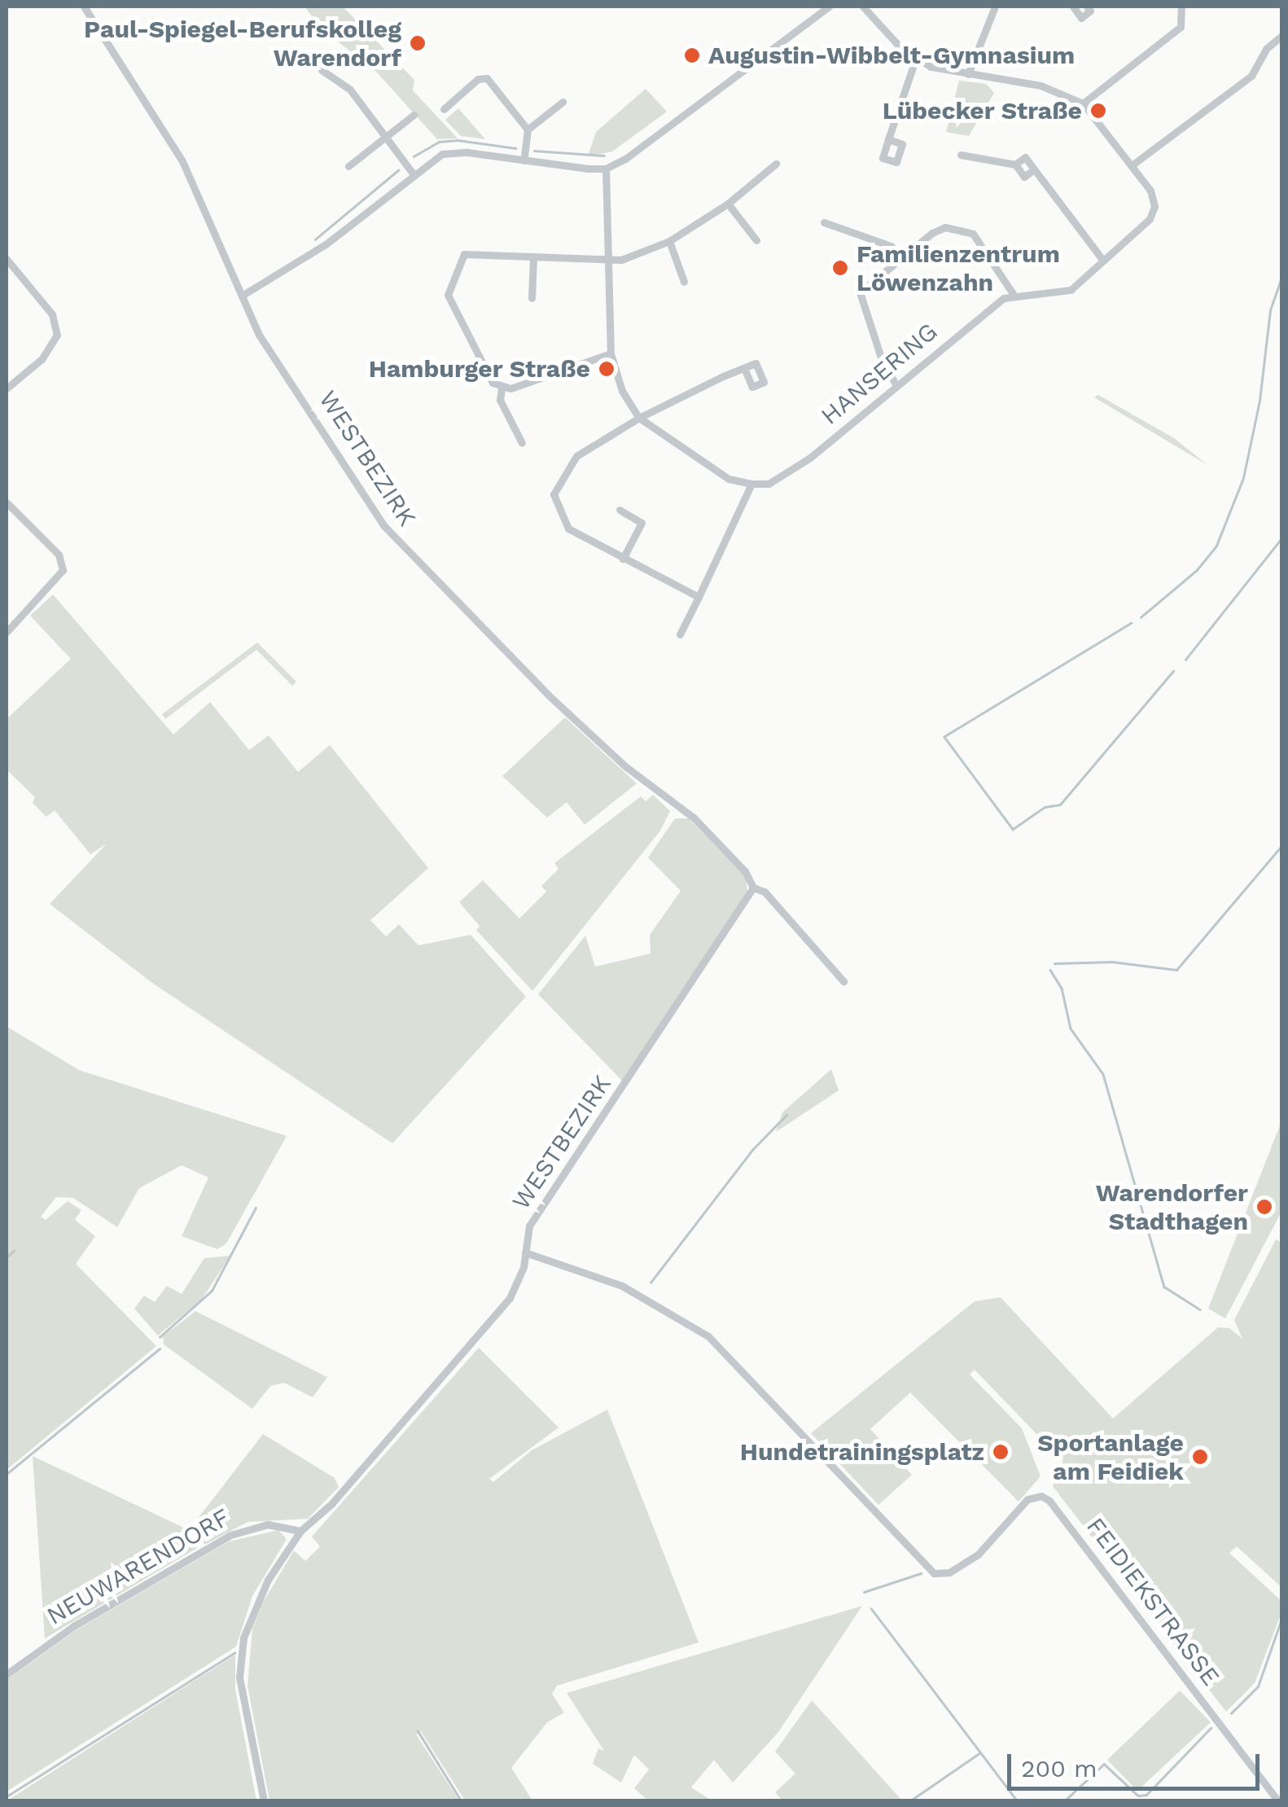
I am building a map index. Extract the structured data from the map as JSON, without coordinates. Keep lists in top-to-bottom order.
{
  "streets": {
    "street": [
      "HANSERING",
      "WESTBEZIRK",
      "NEUWARENDORF",
      "FEIDIEKSTRASSE"
    ]
  },
  "crossings": [
    ["WESTBEZIRK", "NEUWARENDORF"],
    ["WESTBEZIRK", "FEIDIEKSTRASSE"]
  ],
  "places": [
    "Paul-Spiegel-Berufskolleg Warendorf",
    "Augustin-Wibbelt-Gymnasium",
    "Lübecker Straße",
    "Familienzentrum Löwenzahn",
    "Hamburger Straße",
    "Warendorfer Stadthagen",
    "Hundetrainingsplatz",
    "Sportanlage am Feidiek"
  ],
  "scale_bar": "200 m"
}
